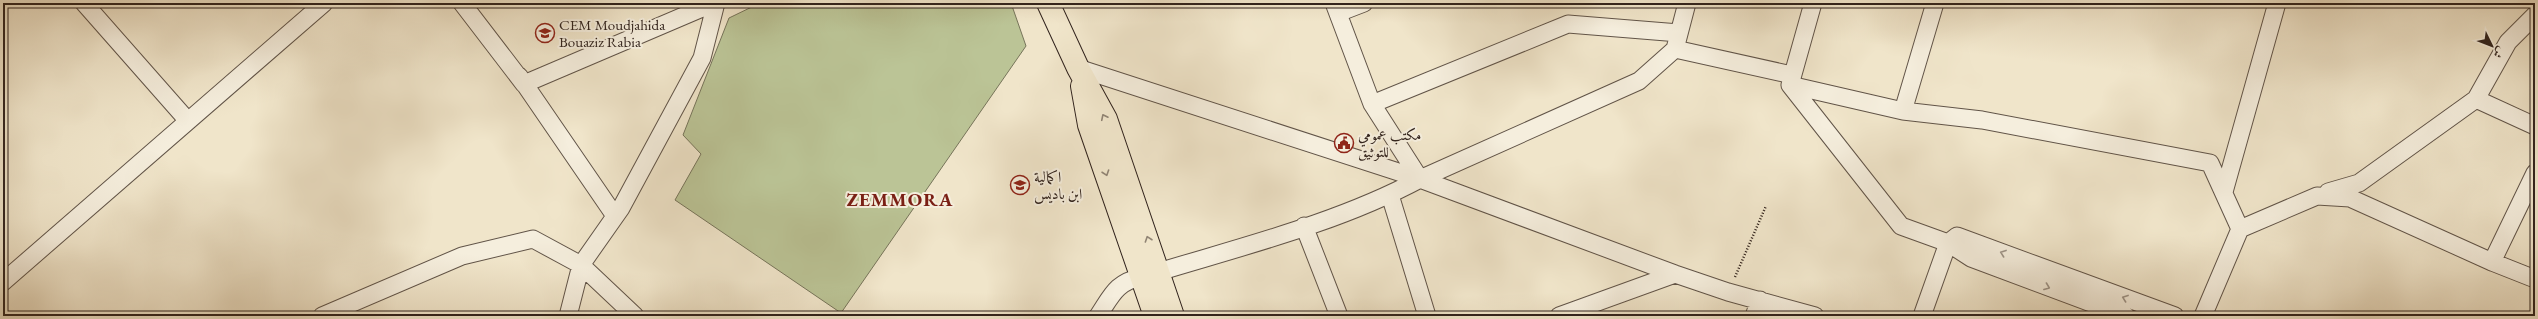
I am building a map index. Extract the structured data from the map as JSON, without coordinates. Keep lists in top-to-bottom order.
{
  "districts": ["ZEMMORA"],
  "places": {
    "school or university": ["CEM Moudjahida Bouaziz Rabia", "اكمالية ابن باديس"],
    "public building": ["مكتب عمومي للتوثيق"]
  },
  "north": "bottom right"
}
